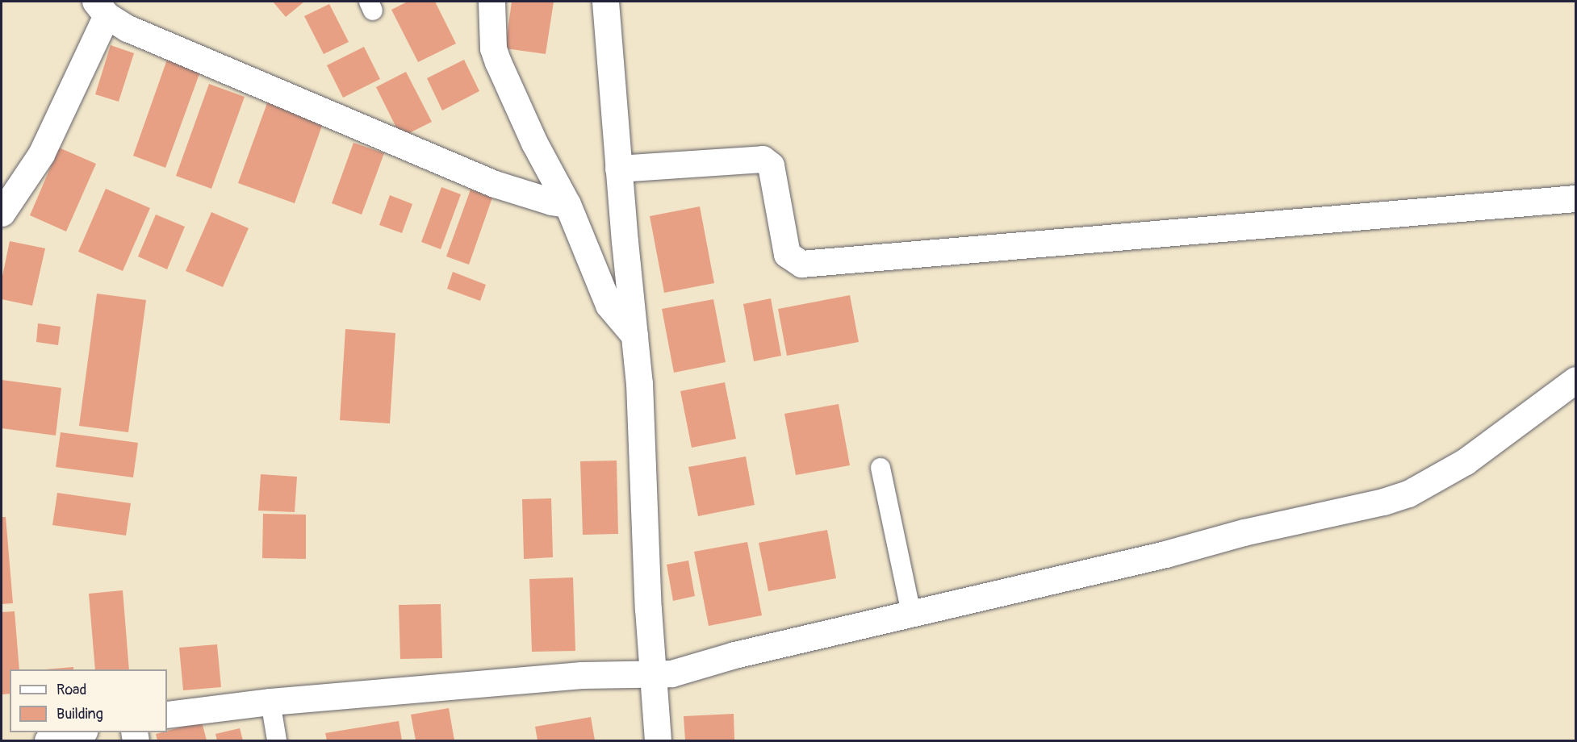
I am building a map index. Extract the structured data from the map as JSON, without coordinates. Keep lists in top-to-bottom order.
{
  "legend": ["Road", "Building"]
}
